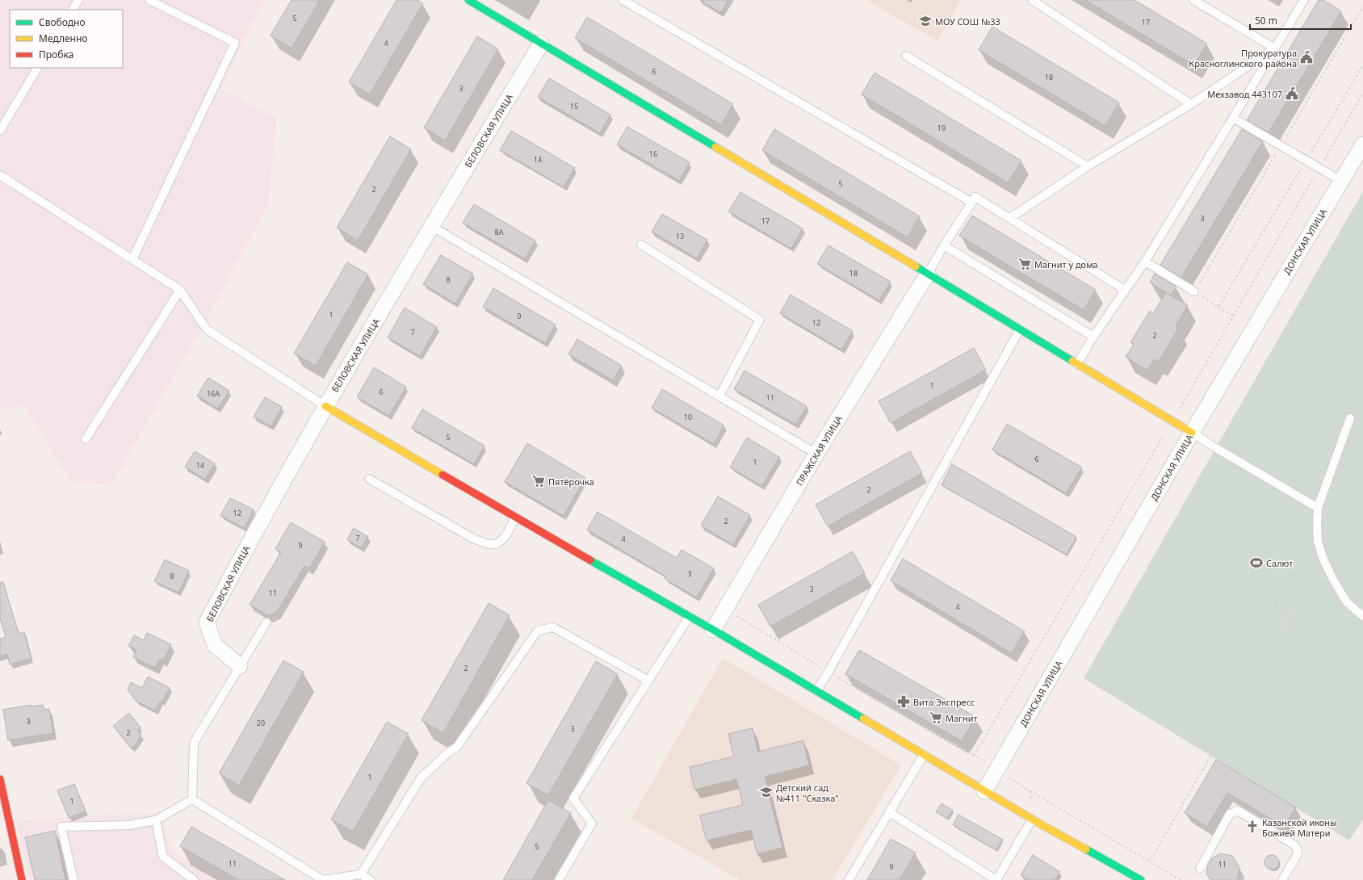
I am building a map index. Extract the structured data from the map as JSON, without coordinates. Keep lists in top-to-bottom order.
{
  "streets": {
    "street": ["БЕЛОВСКАЯ УЛИЦА", "ДОНСКАЯ УЛИЦА", "ПРАЖСКАЯ УЛИЦА"]
  },
  "places": {
    "school or university": ["МОУ СОШ №33", "Детский сад №411 \"Сказка\""],
    "public building": ["Прокуратура Красноглинского района", "Мехзавод 443107"],
    "supermarket": ["Магнит у дома", "Пятёрочка", "Магнит"],
    "sports": ["Салют"],
    "pharmacy": ["Вита Экспресс"],
    "church": ["Казанской иконы Божией Матери"]
  },
  "house_numbers": [
    "5",
    "17",
    "4",
    "6",
    "18",
    "3",
    "15",
    "19",
    "16",
    "14",
    "5",
    "2",
    "3",
    "17",
    "8А",
    "13",
    "18",
    "8",
    "1",
    "9",
    "12",
    "7",
    "2",
    "1",
    "6",
    "16А",
    "11",
    "10",
    "5",
    "6",
    "1",
    "14",
    "2",
    "12",
    "2",
    "7",
    "4",
    "9",
    "3",
    "8",
    "3",
    "11",
    "4",
    "2",
    "3",
    "20",
    "3",
    "2",
    "1",
    "1",
    "5",
    "11",
    "11",
    "9"
  ],
  "legend": ["Свободно", "Медленно", "Пробка"],
  "scale_bar": "50 m"
}
